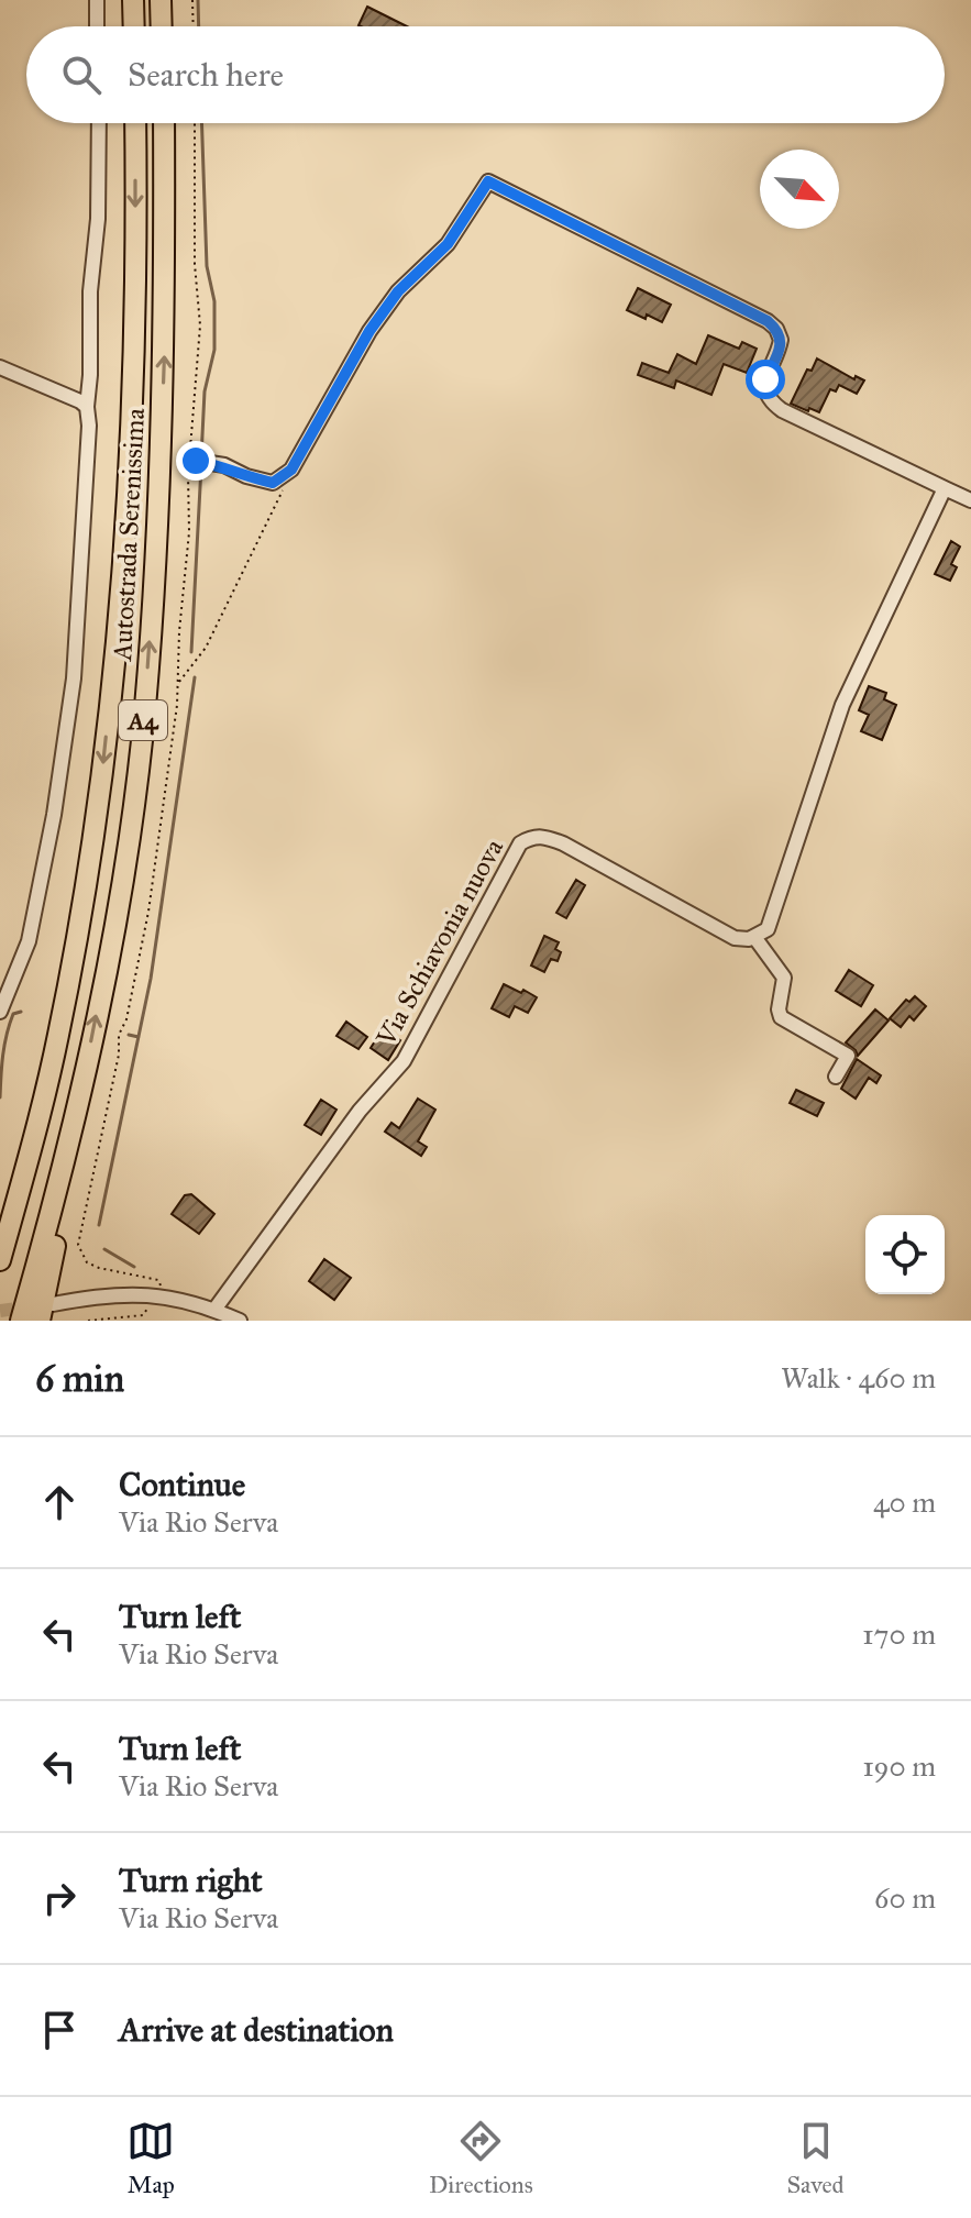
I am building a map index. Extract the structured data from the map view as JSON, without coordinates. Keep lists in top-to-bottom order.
{
  "streets": {
    "highway": ["Autostrada Serenissima", "A4"],
    "street": ["Via Schiavonia nuova"]
  },
  "north": "bottom right",
  "page": {
    "search": "Search here",
    "heading": ["6 min", "Walk · 460 m"],
    "list": [
      ["Continue", "Via Rio Serva", "40 m"],
      ["Turn left", "Via Rio Serva", "170 m"],
      ["Turn left", "Via Rio Serva", "190 m"],
      ["Turn right", "Via Rio Serva", "60 m"],
      "Arrive at destination"
    ],
    "nav": ["Map", "Directions", "Saved"]
  }
}
